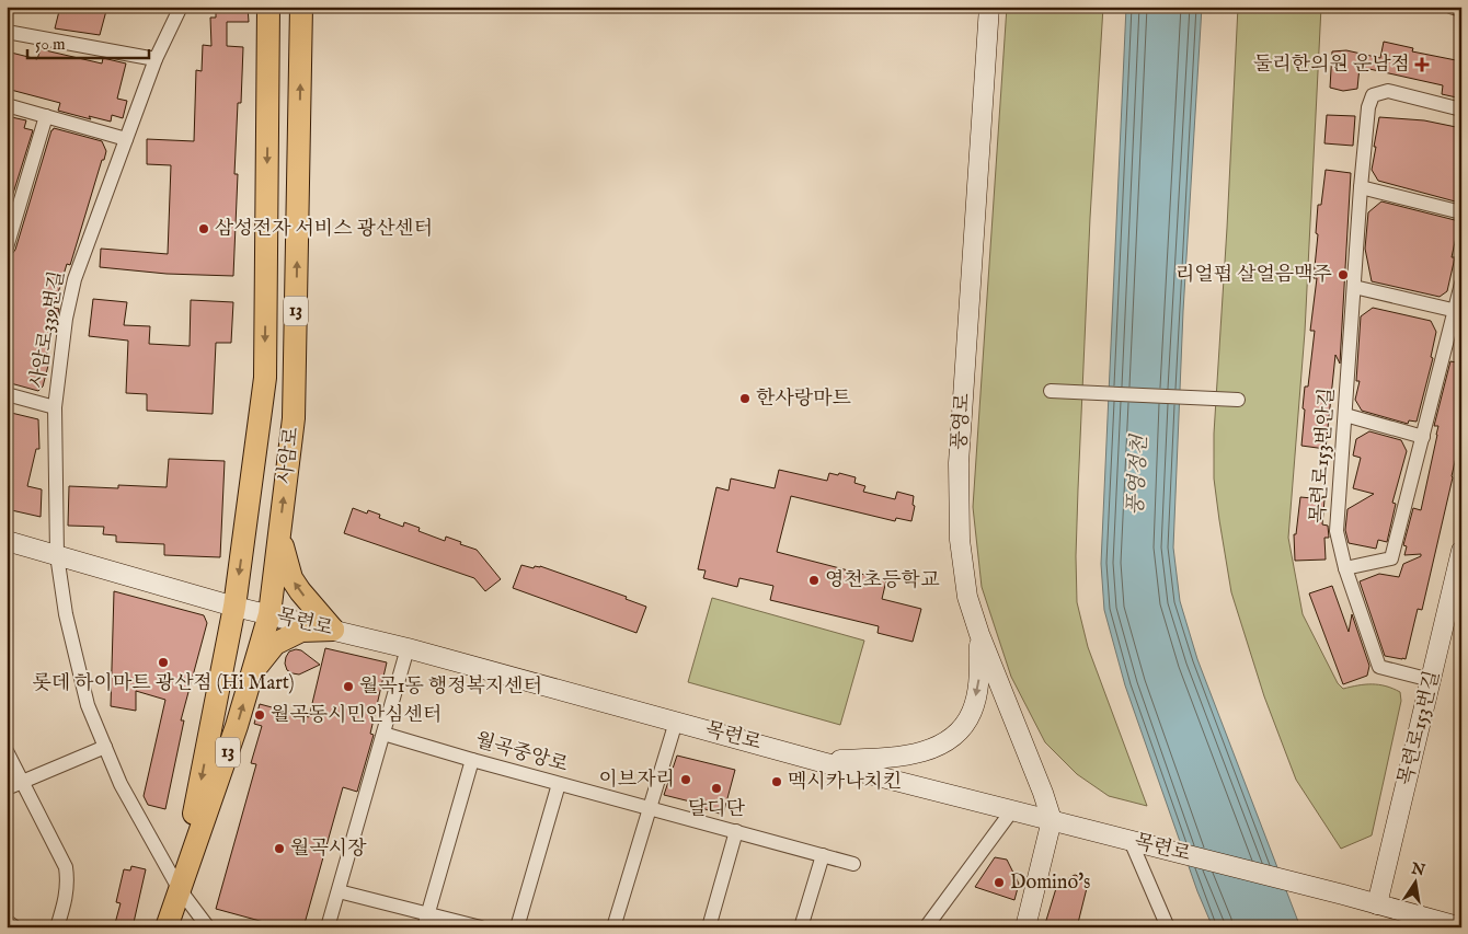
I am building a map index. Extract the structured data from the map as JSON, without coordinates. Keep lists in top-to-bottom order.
{
  "streets": {
    "main road": [
      "13",
      "풍영로",
      "사암로",
      "목련로",
      "목련로153번길"
    ],
    "street": ["사암로339번길", "목련로153번안길", "월곡중앙로"]
  },
  "crossings": [
    ["사암로339번길", "사암로"],
    ["사암로339번길", "목련로"],
    ["풍영로", "목련로"],
    ["사암로", "목련로"],
    ["목련로153번안길", "목련로153번길"],
    ["목련로", "목련로153번길"]
  ],
  "water": ["풍영정천"],
  "places": {
    "health": ["둘리한의원 운남점"],
    "other": [
      "삼성전자 서비스 광산센터",
      "리얼펍 살얼음맥주",
      "한사랑마트",
      "영천초등학교",
      "롯데 하이마트 광산점 (Hi Mart)",
      "월곡1동 행정복지센터",
      "월곡동시민안심센터",
      "이브자리",
      "멕시카나치킨",
      "달디단",
      "월곡시장",
      "Domino's"
    ]
  },
  "scale_bar": "50 m",
  "north": "top"
}
